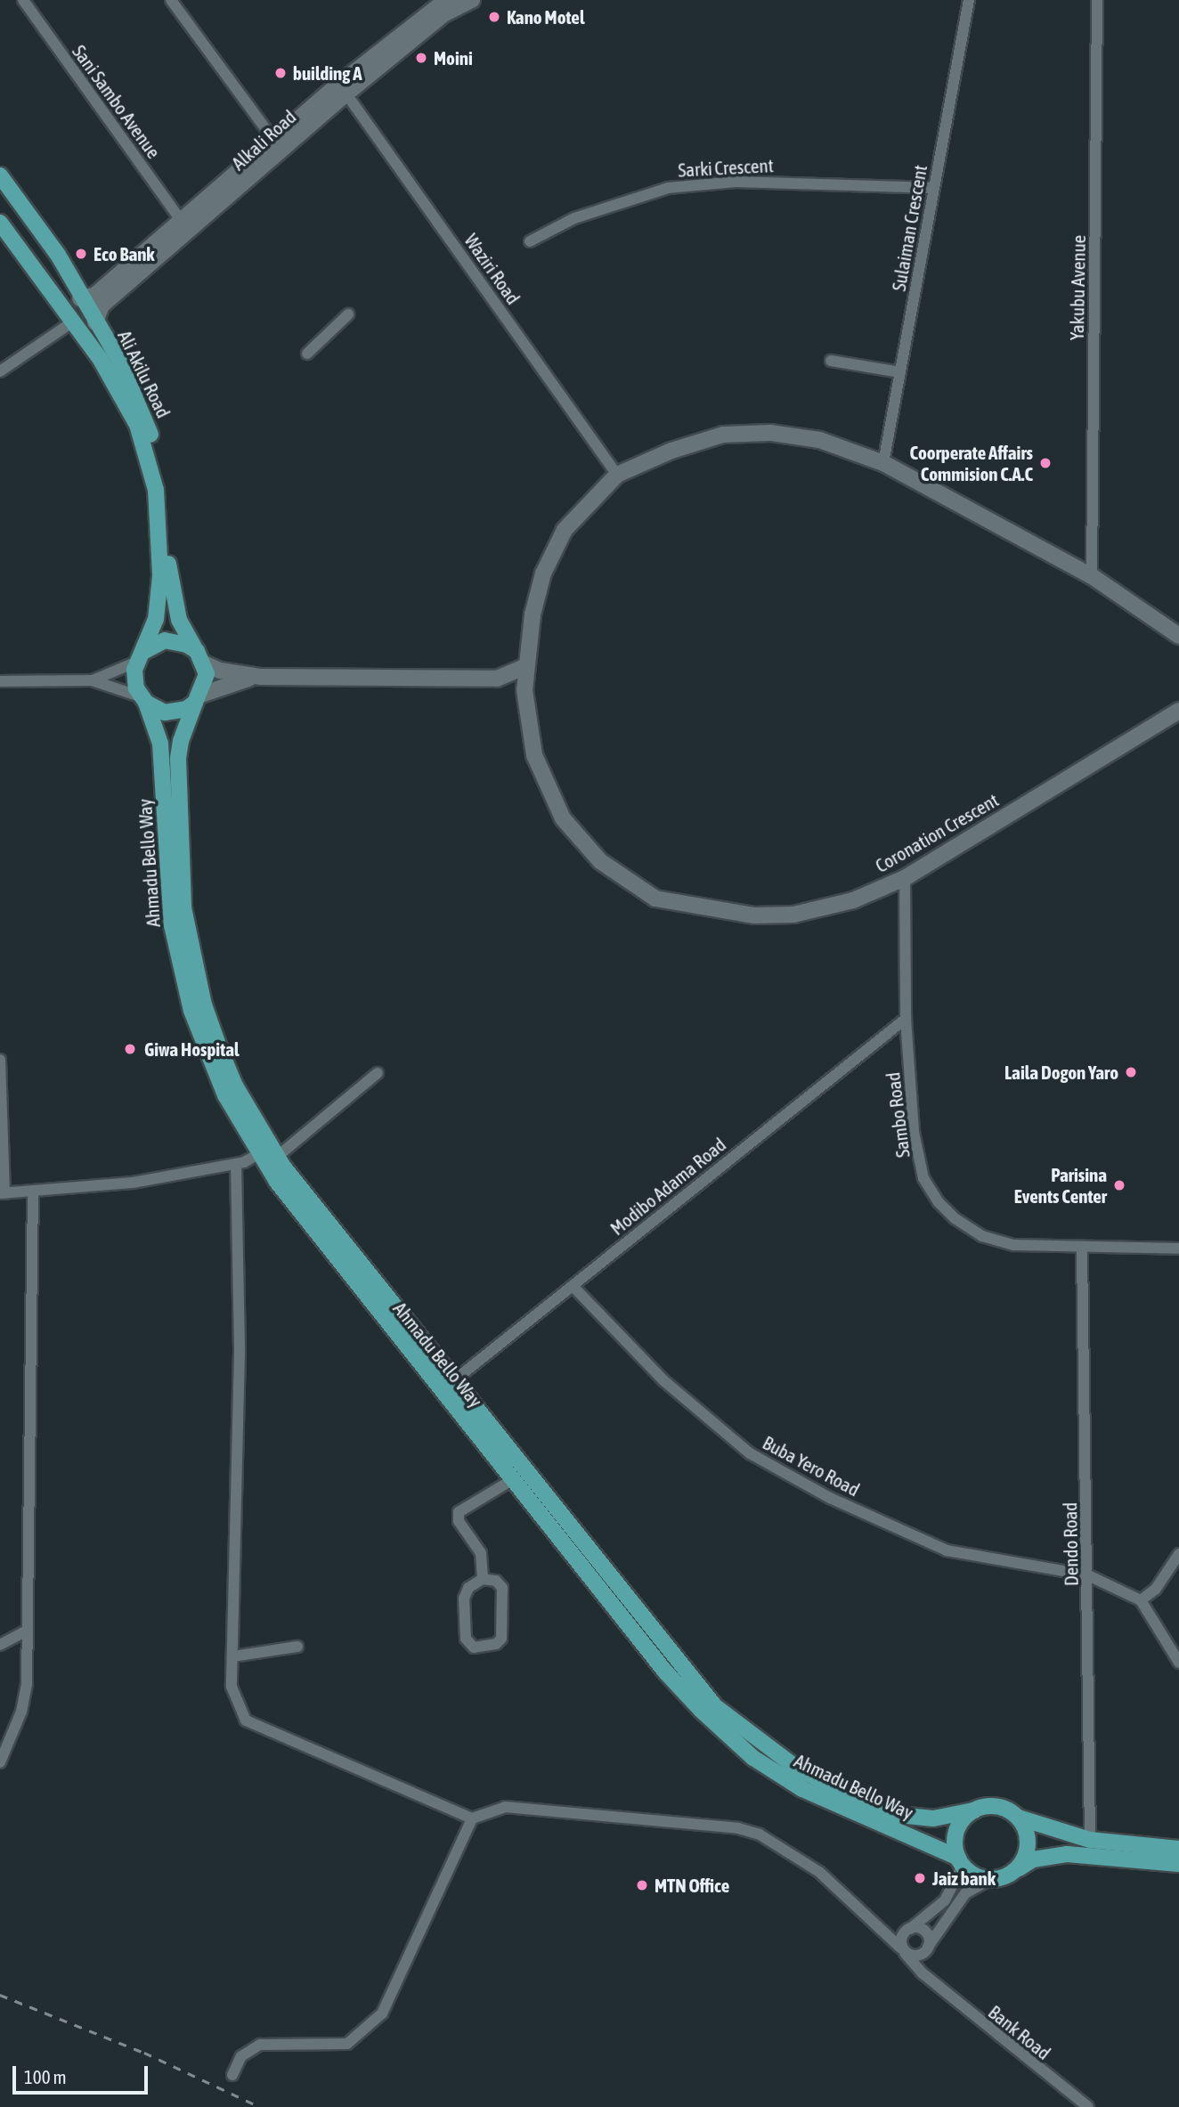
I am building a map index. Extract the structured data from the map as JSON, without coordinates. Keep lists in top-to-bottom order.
{
  "streets": {
    "main road": [
      "Alkali Road",
      "Ali Akilu Road",
      "Coronation Crescent",
      "Ahmadu Bello Way"
    ],
    "street": [
      "Sani Sambo Avenue",
      "Sarki Crescent",
      "Sulaiman Crescent",
      "Waziri Road",
      "Yakubu Avenue",
      "Sambo Road",
      "Modibo Adama Road",
      "Buba Yero Road",
      "Dendo Road",
      "Bank Road"
    ]
  },
  "crossings": [
    ["Sani Sambo Avenue", "Alkali Road"],
    ["Alkali Road", "Waziri Road"],
    ["Alkali Road", "Ali Akilu Road"],
    ["Sarki Crescent", "Sulaiman Crescent"],
    ["Sulaiman Crescent", "Coronation Crescent"],
    ["Waziri Road", "Coronation Crescent"],
    ["Yakubu Avenue", "Coronation Crescent"],
    ["Ali Akilu Road", "Ahmadu Bello Way"],
    ["Coronation Crescent", "Sambo Road"],
    ["Ahmadu Bello Way", "Modibo Adama Road"],
    ["Sambo Road", "Modibo Adama Road"],
    ["Sambo Road", "Dendo Road"],
    ["Modibo Adama Road", "Buba Yero Road"],
    ["Buba Yero Road", "Dendo Road"]
  ],
  "places": [
    "Kano Motel",
    "Moini",
    "building A",
    "Eco Bank",
    "Coorperate Affairs Commision C.A.C",
    "Giwa Hospital",
    "Laila Dogon Yaro",
    "Parisina Events Center",
    "Jaiz bank",
    "MTN Office"
  ],
  "scale_bar": "100 m"
}
